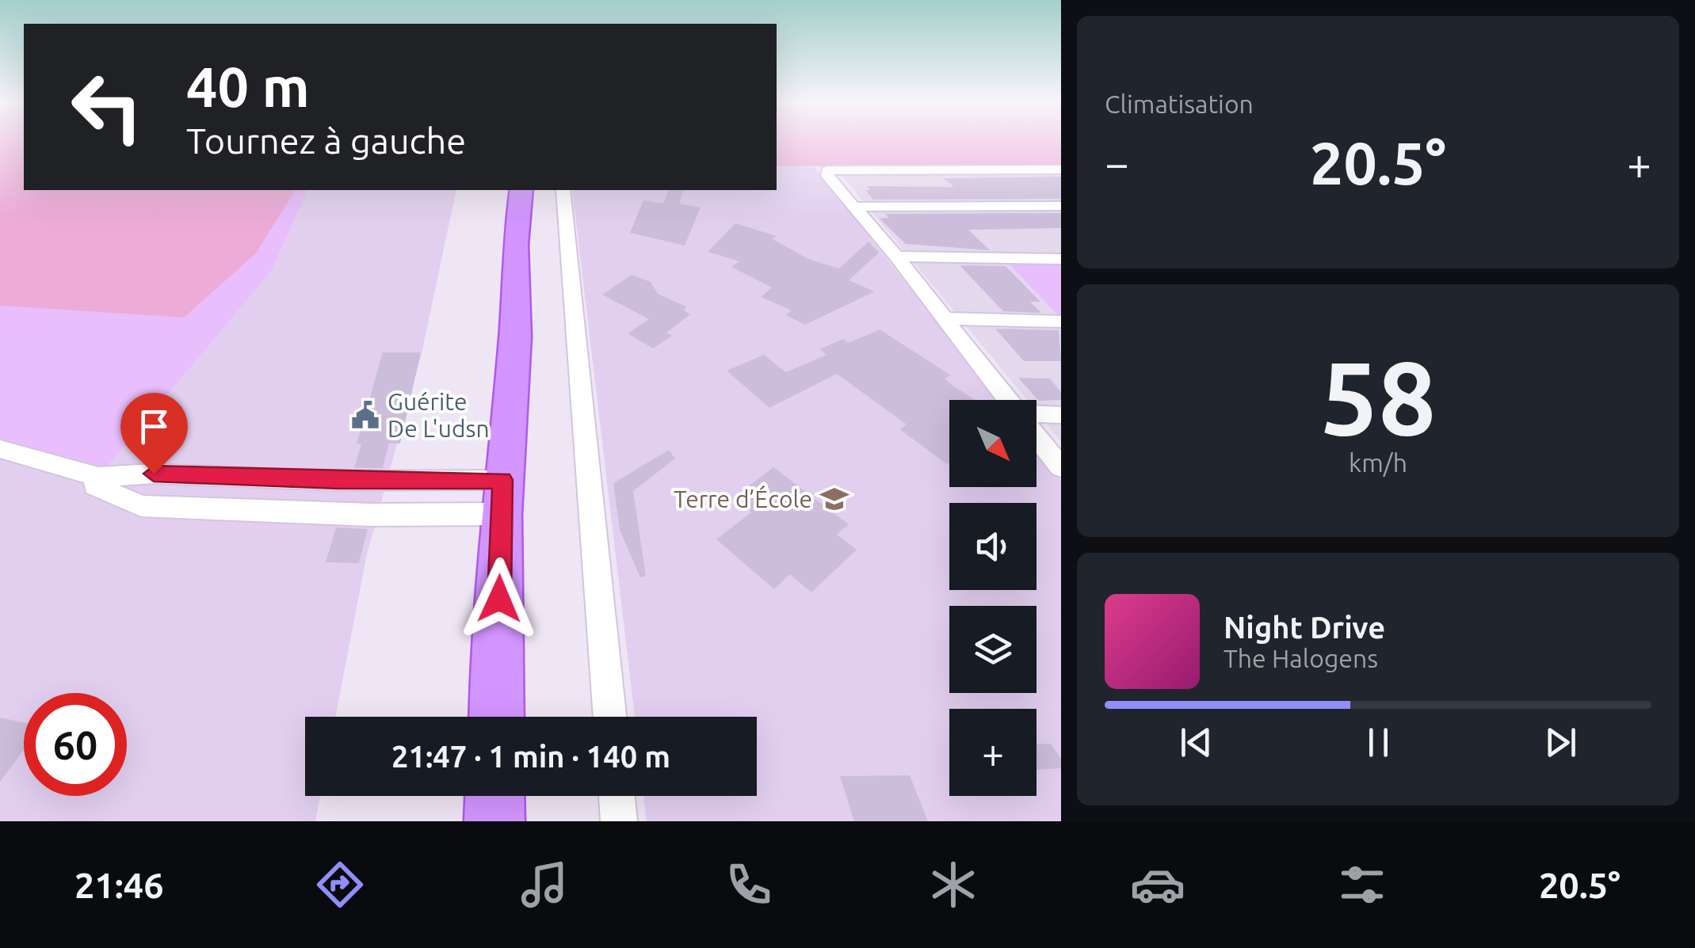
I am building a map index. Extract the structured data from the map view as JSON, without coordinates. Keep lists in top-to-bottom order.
{
  "places": {
    "public building": ["Guérite De L'udsn"],
    "school or university": ["Terre d’École"]
  },
  "north": "bottom right",
  "page": {
    "tile": [
      "Climatisation",
      ["58", "km/h"]
    ],
    "turn": ["40 m", "Tournez à gauche"],
    "heat": ["−", "20.5°", "+"],
    "map_buttons": "+",
    "song": ["Night Drive", "The Halogens"],
    "limit": "60",
    "trip": "21:47 · 1 min · 140 m",
    "tabs": ["21:46", "20.5°"]
  }
}
